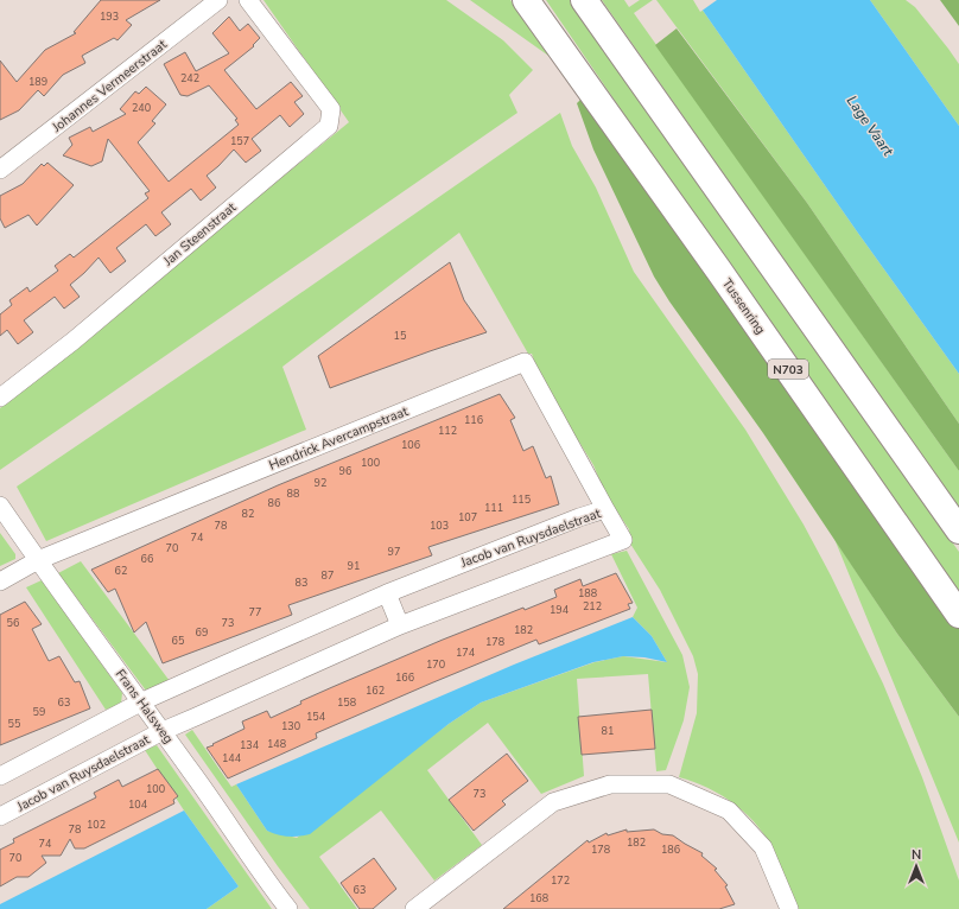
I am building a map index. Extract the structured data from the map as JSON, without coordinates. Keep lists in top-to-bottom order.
{
  "streets": {
    "highway": ["Tussenring", "N703"],
    "street": [
      "Johannes Vermeerstraat",
      "Jan Steenstraat",
      "Hendrick Avercampstraat",
      "Jacob van Ruysdaelstraat",
      "Frans Halsweg"
    ]
  },
  "crossings": [
    ["Hendrick Avercampstraat", "Jacob van Ruysdaelstraat"],
    ["Hendrick Avercampstraat", "Frans Halsweg"],
    ["Jacob van Ruysdaelstraat", "Frans Halsweg"]
  ],
  "water": ["Lage Vaart"],
  "house_numbers": [
    "193",
    "242",
    "189",
    "240",
    "157",
    "15",
    "116",
    "112",
    "106",
    "100",
    "96",
    "92",
    "88",
    "115",
    "86",
    "111",
    "82",
    "107",
    "78",
    "103",
    "74",
    "70",
    "97",
    "66",
    "91",
    "62",
    "87",
    "83",
    "188",
    "212",
    "194",
    "77",
    "56",
    "73",
    "182",
    "69",
    "65",
    "178",
    "174",
    "170",
    "166",
    "162",
    "63",
    "158",
    "59",
    "154",
    "55",
    "130",
    "81",
    "148",
    "134",
    "144",
    "100",
    "73",
    "104",
    "102",
    "78",
    "182",
    "74",
    "178",
    "186",
    "70",
    "172",
    "63",
    "168"
  ],
  "north": "top"
}
